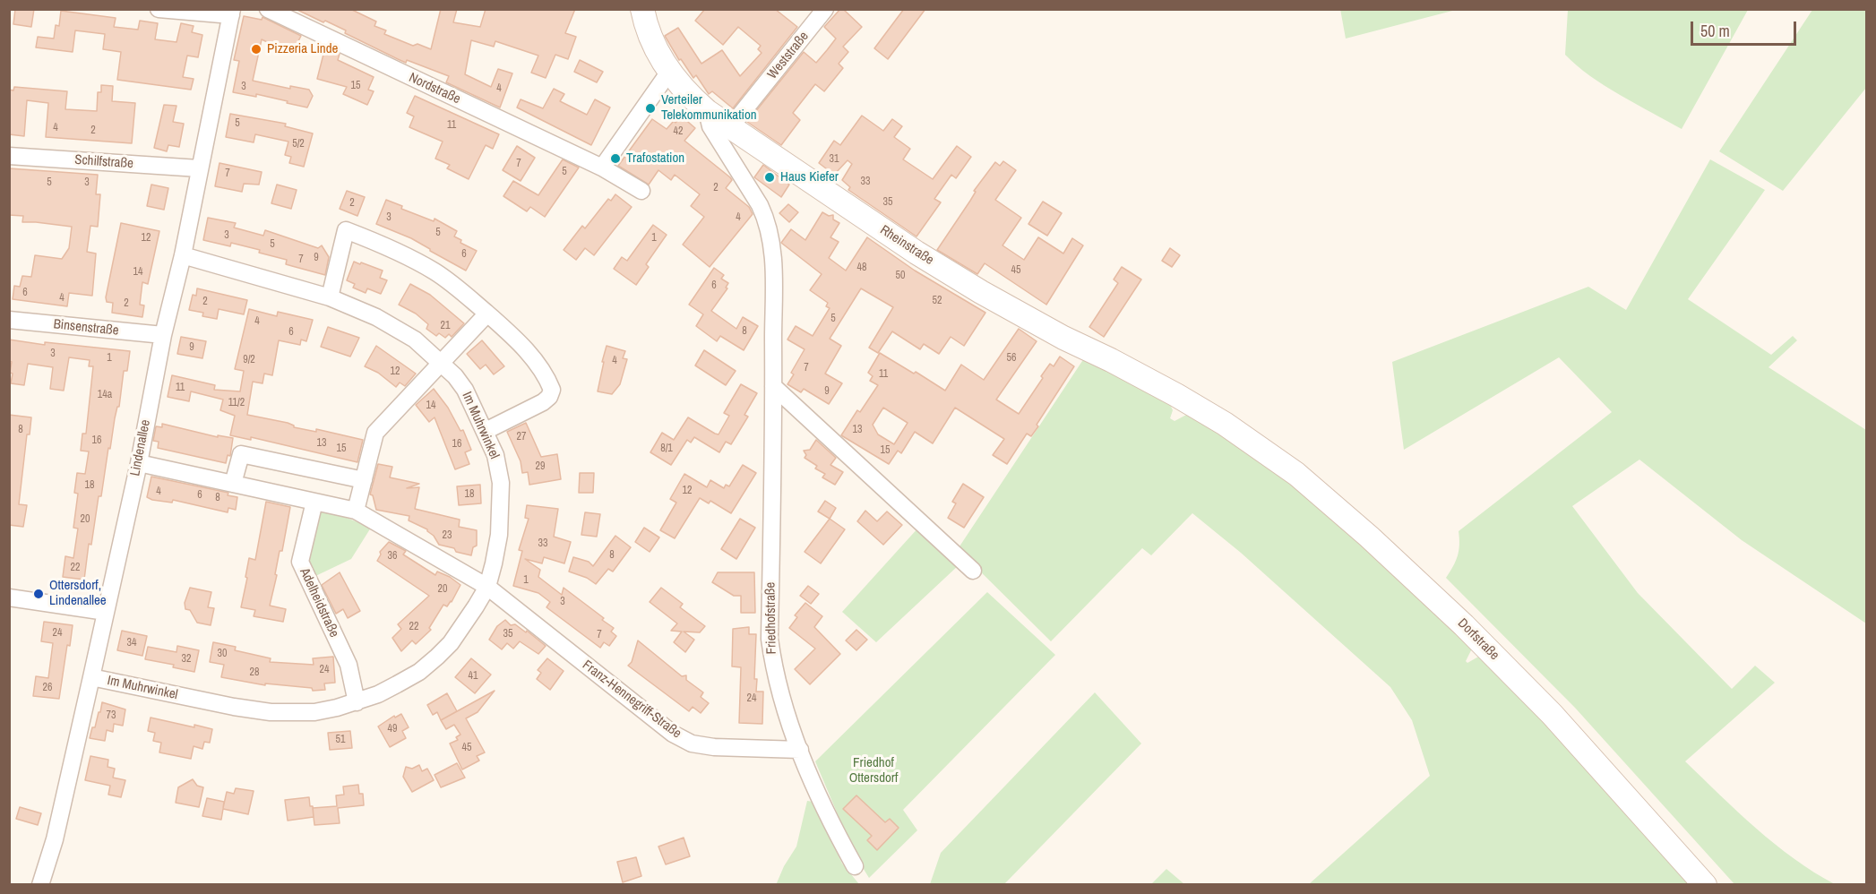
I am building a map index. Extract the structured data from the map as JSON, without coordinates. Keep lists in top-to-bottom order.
{
  "streets": {
    "main road": ["Rheinstraße", "Dorfstraße"],
    "street": [
      "Weststraße",
      "Nordstraße",
      "Schilfstraße",
      "Binsenstraße",
      "Im Muhrwinkel",
      "Lindenallee",
      "Adelheidstraße",
      "Friedhofstraße",
      "Franz-Hennegriff-Straße"
    ]
  },
  "crossings": [
    ["Weststraße", "Rheinstraße"],
    ["Schilfstraße", "Lindenallee"],
    ["Rheinstraße", "Friedhofstraße"],
    ["Rheinstraße", "Dorfstraße"],
    ["Binsenstraße", "Lindenallee"],
    ["Im Muhrwinkel", "Lindenallee"],
    ["Im Muhrwinkel", "Adelheidstraße"],
    ["Im Muhrwinkel", "Franz-Hennegriff-Straße"],
    ["Friedhofstraße", "Franz-Hennegriff-Straße"]
  ],
  "parks": ["Friedhof Ottersdorf"],
  "places": [
    "Pizzeria Linde",
    "Verteiler Telekommunikation",
    "Trafostation",
    "Haus Kiefer",
    "Ottersdorf, Lindenallee"
  ],
  "house_numbers": [
    "15",
    "3",
    "4",
    "5",
    "11",
    "4",
    "2",
    "42",
    "5/2",
    "31",
    "7",
    "5",
    "7",
    "33",
    "5",
    "3",
    "2",
    "35",
    "2",
    "3",
    "4",
    "5",
    "3",
    "12",
    "1",
    "5",
    "6",
    "9",
    "7",
    "48",
    "45",
    "14",
    "50",
    "6",
    "6",
    "4",
    "52",
    "2",
    "2",
    "5",
    "4",
    "21",
    "8",
    "6",
    "9",
    "3",
    "1",
    "56",
    "9/2",
    "4",
    "7",
    "12",
    "11",
    "11",
    "9",
    "14a",
    "11/2",
    "14",
    "8",
    "13",
    "27",
    "16",
    "13",
    "16",
    "15",
    "8/1",
    "15",
    "29",
    "18",
    "12",
    "4",
    "18",
    "6",
    "8",
    "20",
    "23",
    "33",
    "8",
    "36",
    "22",
    "1",
    "20",
    "3",
    "22",
    "24",
    "35",
    "7",
    "34",
    "30",
    "32",
    "24",
    "28",
    "41",
    "26",
    "24",
    "73",
    "49",
    "51",
    "45"
  ],
  "scale_bar": "50 m"
}
